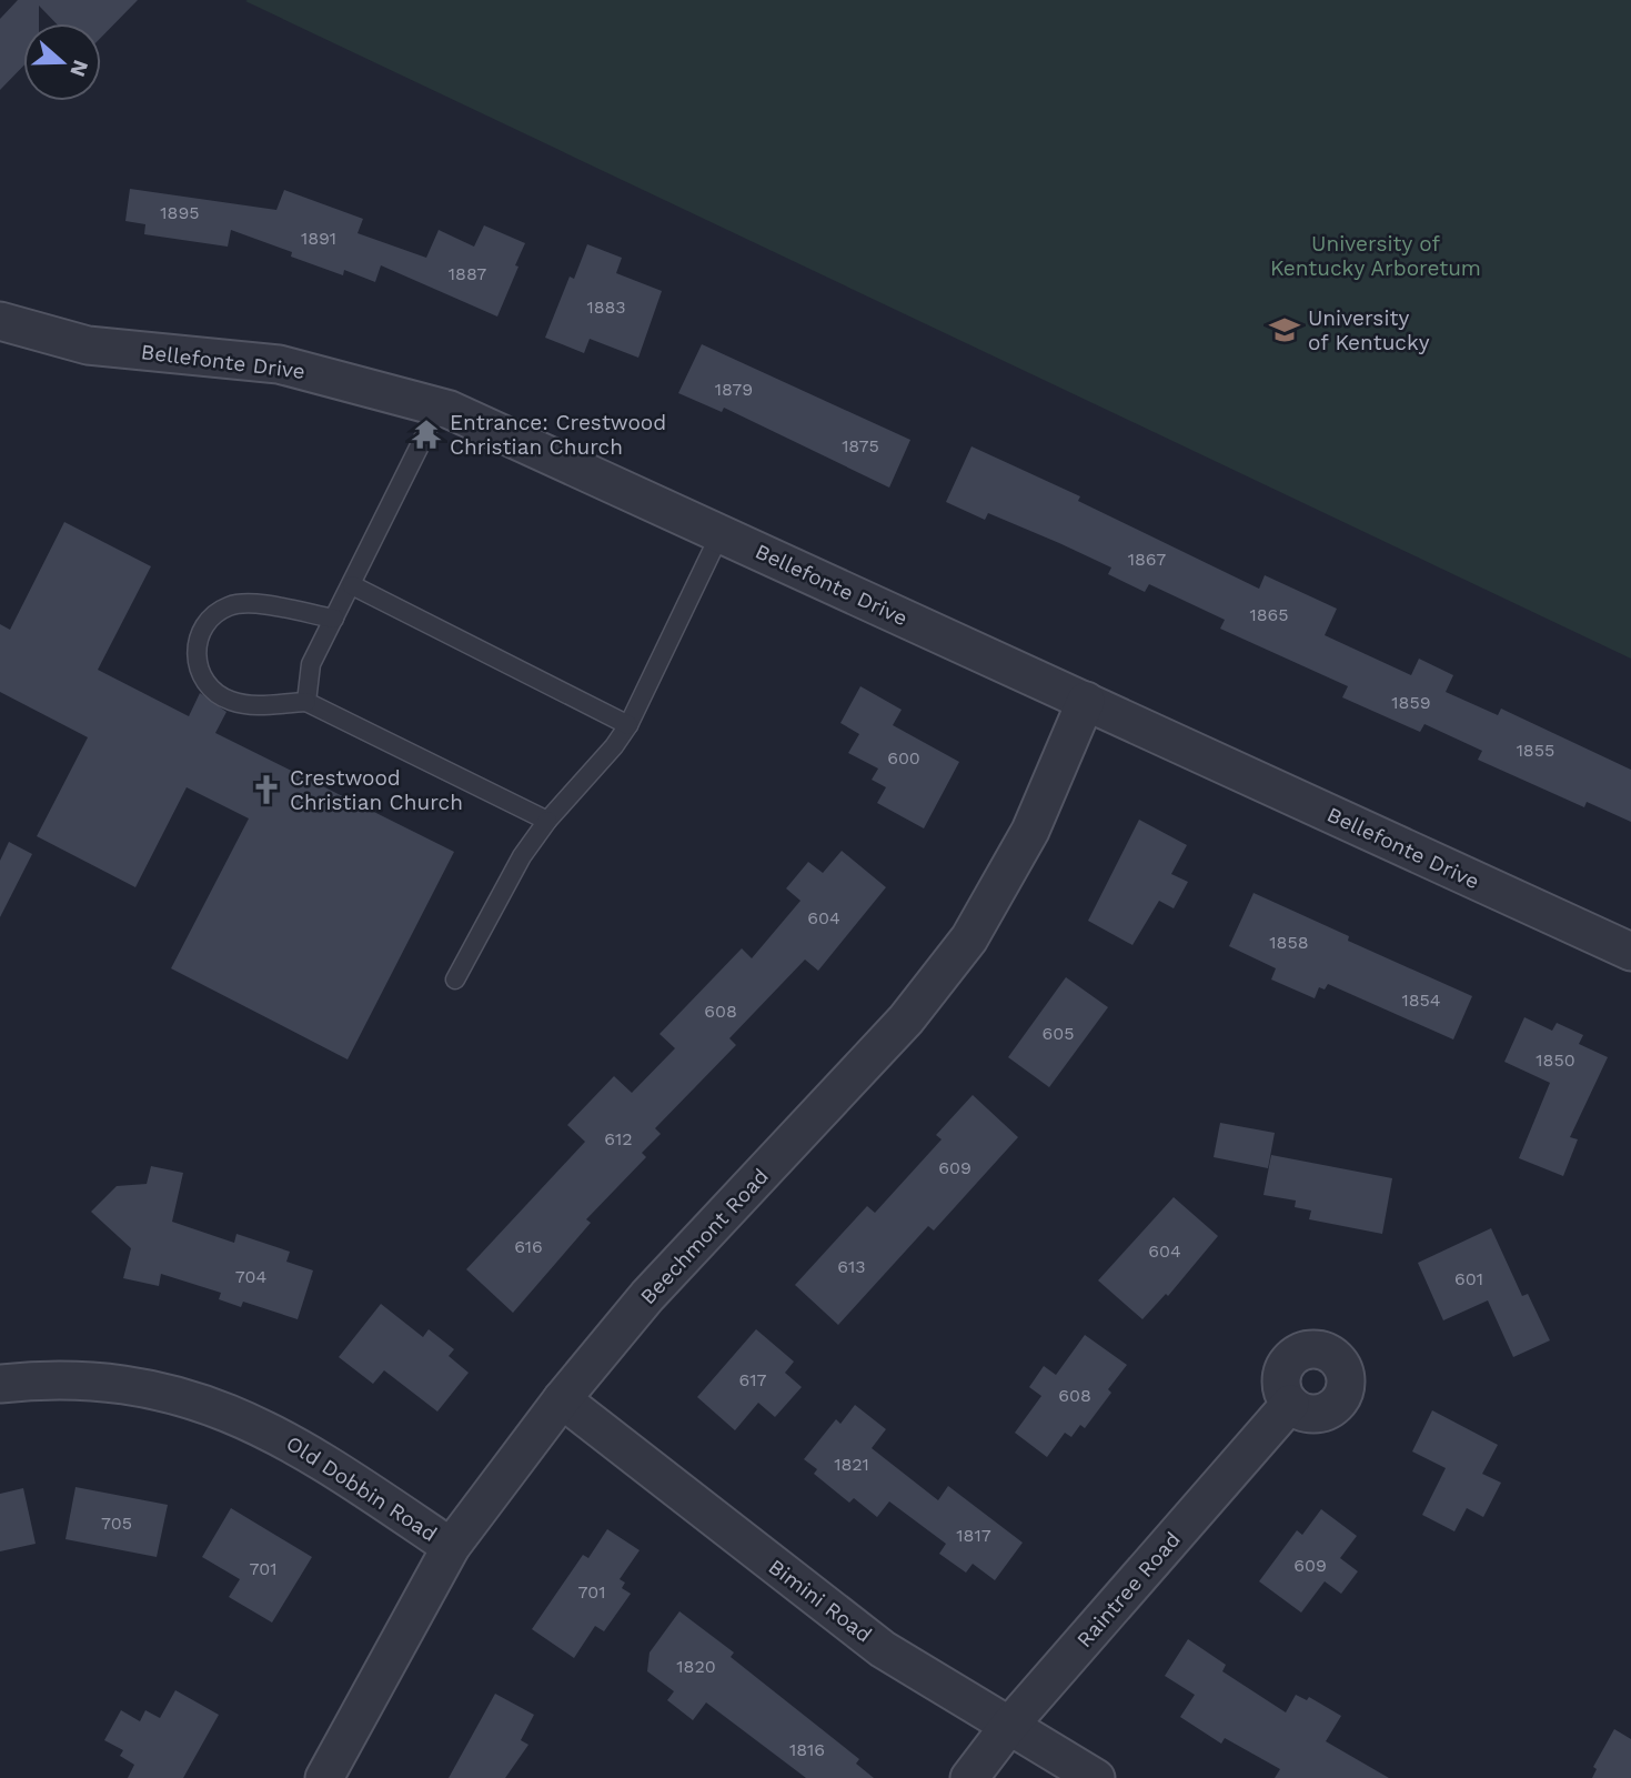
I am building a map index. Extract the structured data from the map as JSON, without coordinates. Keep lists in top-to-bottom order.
{
  "streets": {
    "street": [
      "Bellefonte Drive",
      "Beechmont Road",
      "Old Dobbin Road",
      "Raintree Road",
      "Bimini Road"
    ]
  },
  "crossings": [
    ["Bellefonte Drive", "Beechmont Road"],
    ["Beechmont Road", "Old Dobbin Road"],
    ["Beechmont Road", "Bimini Road"],
    ["Raintree Road", "Bimini Road"]
  ],
  "parks": ["University of Kentucky Arboretum"],
  "places": {
    "school or university": ["University of Kentucky"],
    "temple": ["Entrance: Crestwood Christian Church"],
    "church": ["Crestwood Christian Church"]
  },
  "house_numbers": [
    "1895",
    "1891",
    "1887",
    "1883",
    "1879",
    "1875",
    "1867",
    "1865",
    "1859",
    "1855",
    "600",
    "604",
    "1858",
    "1854",
    "608",
    "605",
    "1850",
    "612",
    "609",
    "616",
    "604",
    "613",
    "704",
    "601",
    "617",
    "608",
    "1821",
    "705",
    "1817",
    "609",
    "701",
    "701",
    "1820",
    "1816"
  ],
  "north": "right"
}
